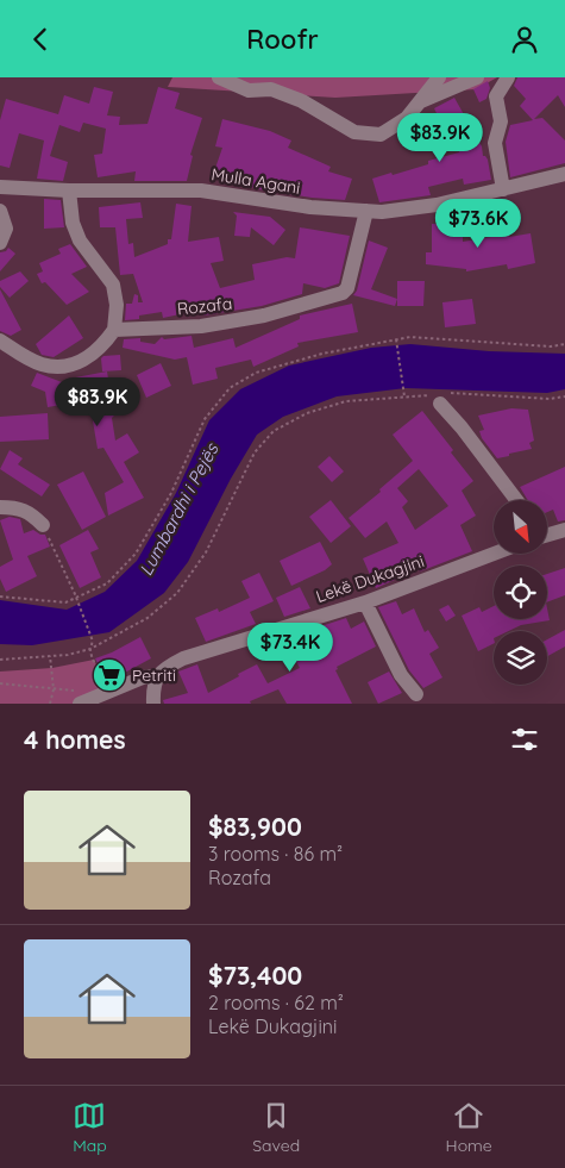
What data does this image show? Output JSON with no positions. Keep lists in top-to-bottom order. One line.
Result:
{"streets":{"street":["Mulla Agani","Rozafa","Lekë Dukagjini"]},"crossings":[["Mulla Agani","Rozafa"]],"water":["Lumbardhi i Pejës"],"places":{"supermarket":["Petriti"]},"north":"bottom right","page":{"header":"Roofr","price":["$83.9K","$73.6K","$83.9K","$73.4K"],"heading":"4 homes","list":[{"name":"$83,900","note":"3 rooms · 86 m² · Rozafa"},{"name":"$73,400","note":"2 rooms · 62 m² · Lekë Dukagjini"}],"tabs":["Map","Saved","Home"]}}
